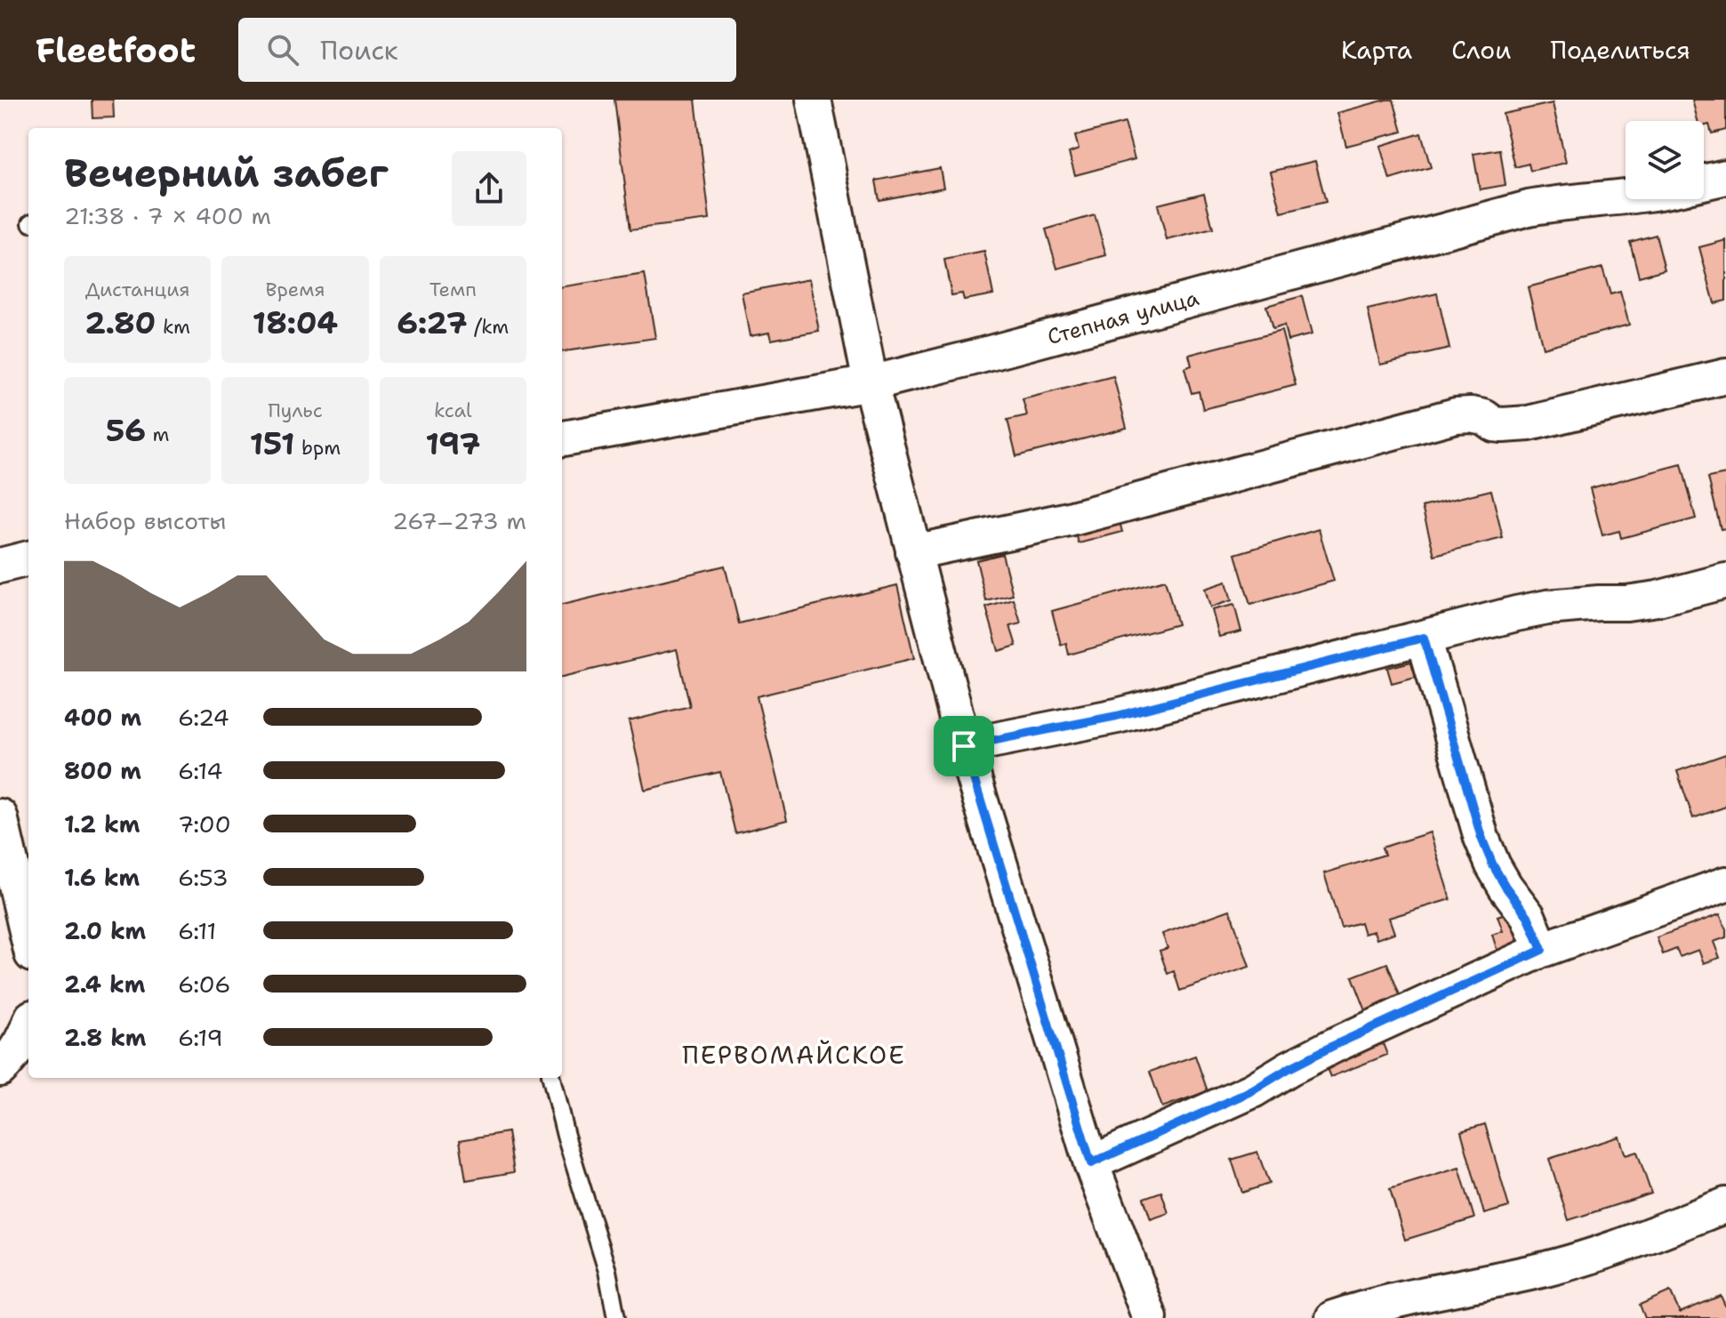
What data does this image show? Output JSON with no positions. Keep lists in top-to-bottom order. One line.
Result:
{"streets":{"street":["Степная улица"]},"districts":["ПЕРВОМАЙСКОЕ"],"page":{"header":"Fleetfoot","search":"Поиск","nav":["Карта","Слои","Поделиться"],"heading":["Вечерний забег","21:38 · 7 × 400 m"],"stats":[["Дистанция","2.80 km"],["Время","18:04"],["Темп","6:27 /km"],["56 m"],["Пульс","151 bpm"],["kcal","197"]],"chart":["Набор высоты","267–273 m"],"list":[{"name":"400 m","note":"6:24"},{"name":"800 m","note":"6:14"},{"name":"1.2 km","note":"7:00"},{"name":"1.6 km","note":"6:53"},{"name":"2.0 km","note":"6:11"},{"name":"2.4 km","note":"6:06"},{"name":"2.8 km","note":"6:19"}]}}
